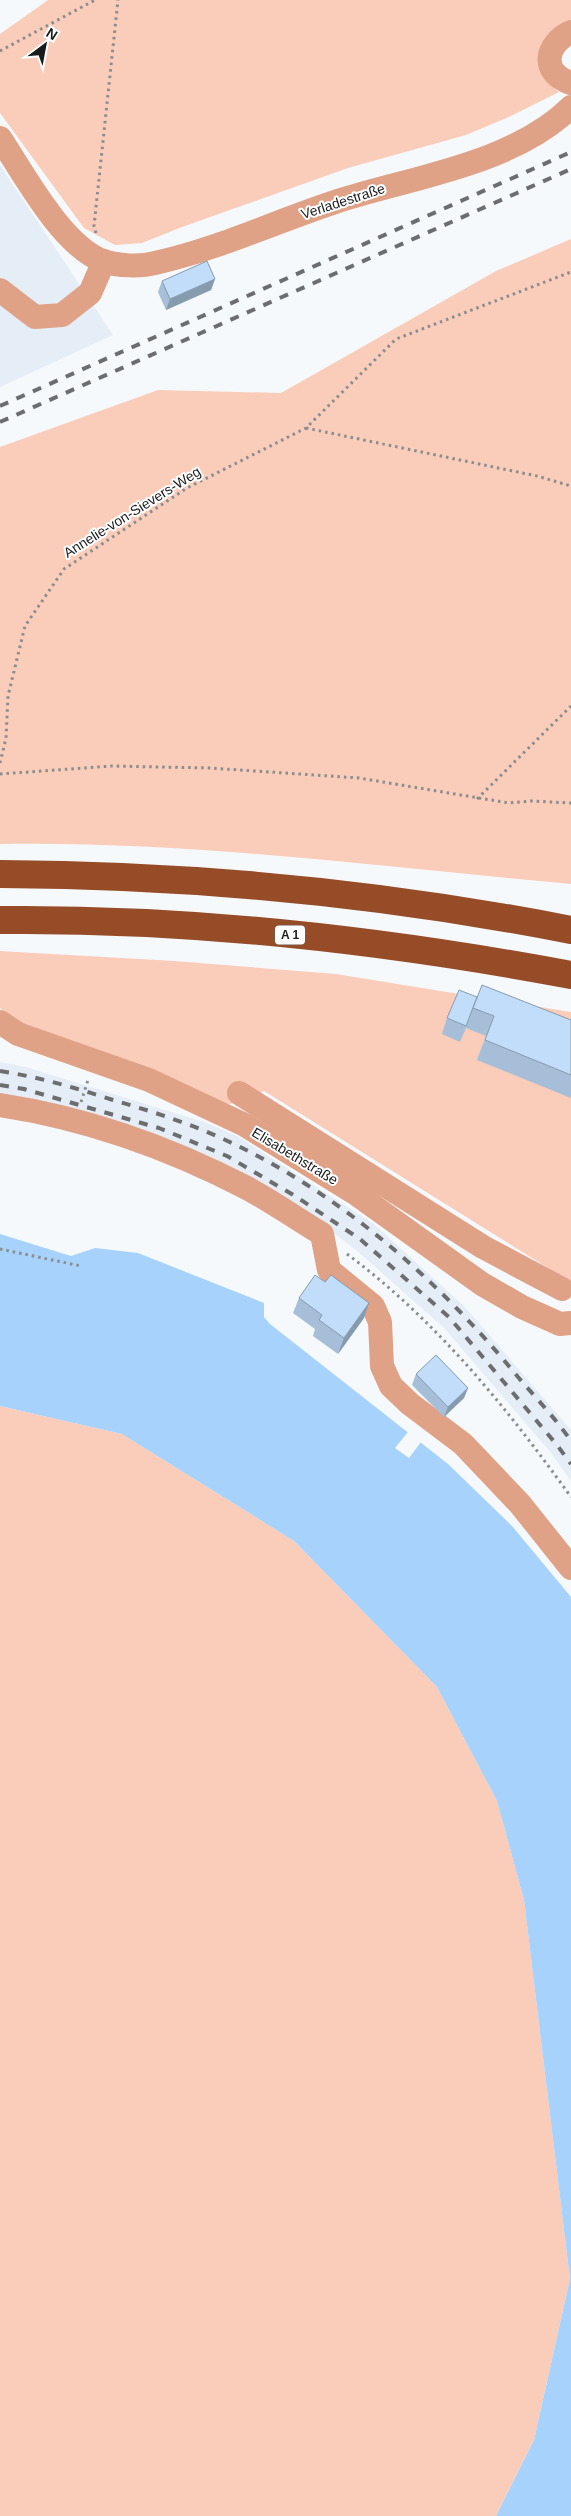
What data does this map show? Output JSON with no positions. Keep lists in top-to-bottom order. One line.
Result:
{"streets":{"highway":["A 1"],"street":["Verladestraße","Elisabethstraße"],"path":["Annelie-von-Sievers-Weg"]},"north":"top right"}
